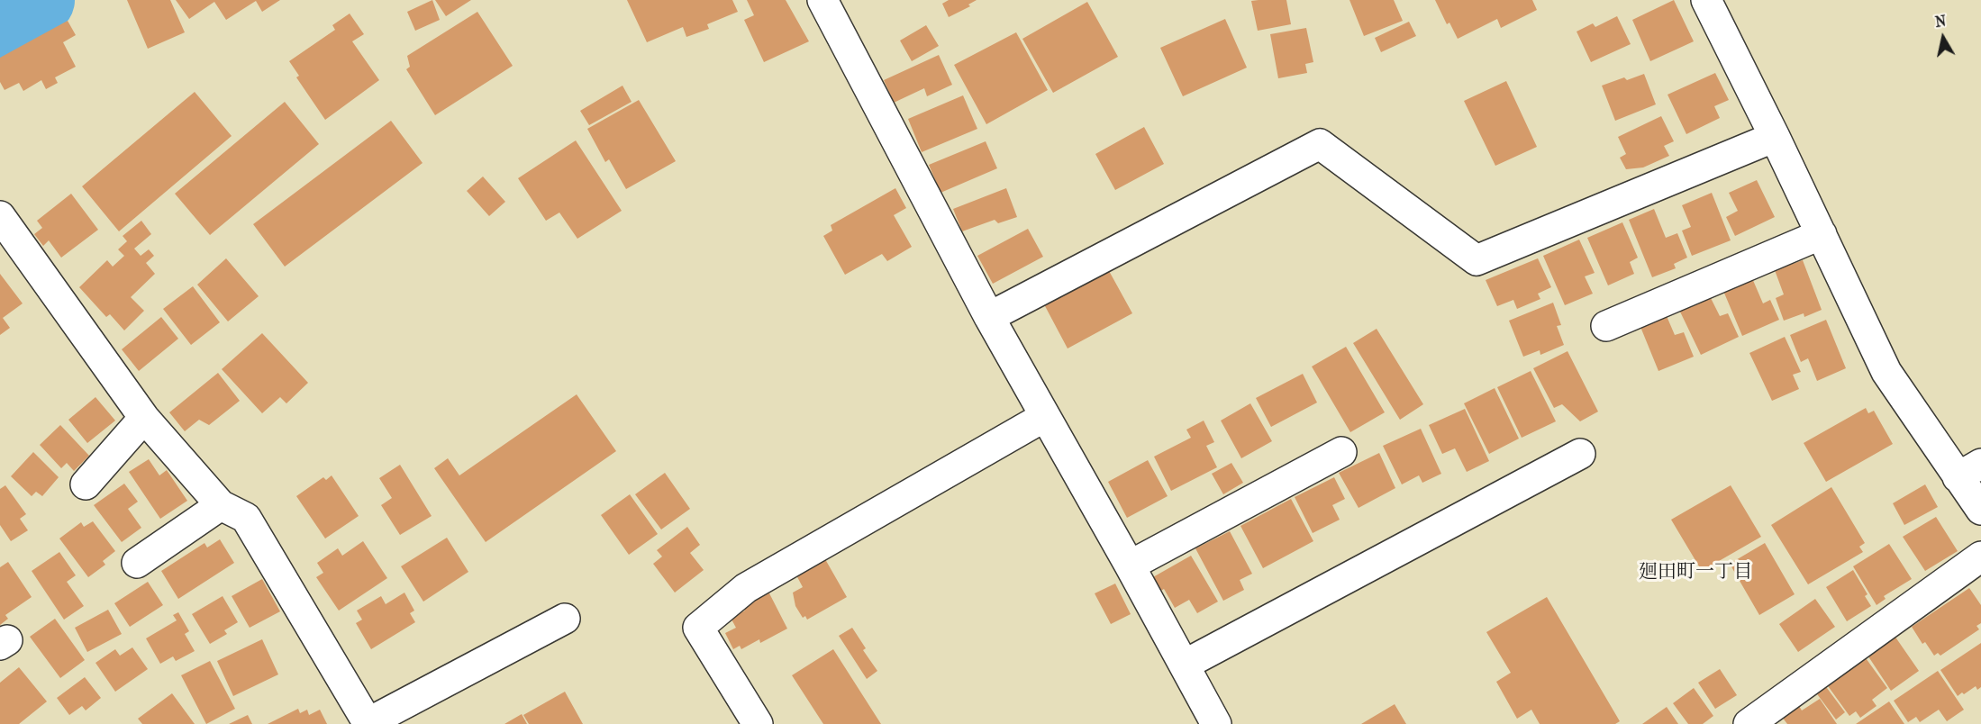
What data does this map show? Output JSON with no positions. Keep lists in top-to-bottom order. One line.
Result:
{"districts":["廻田町一丁目"],"north":"top"}
